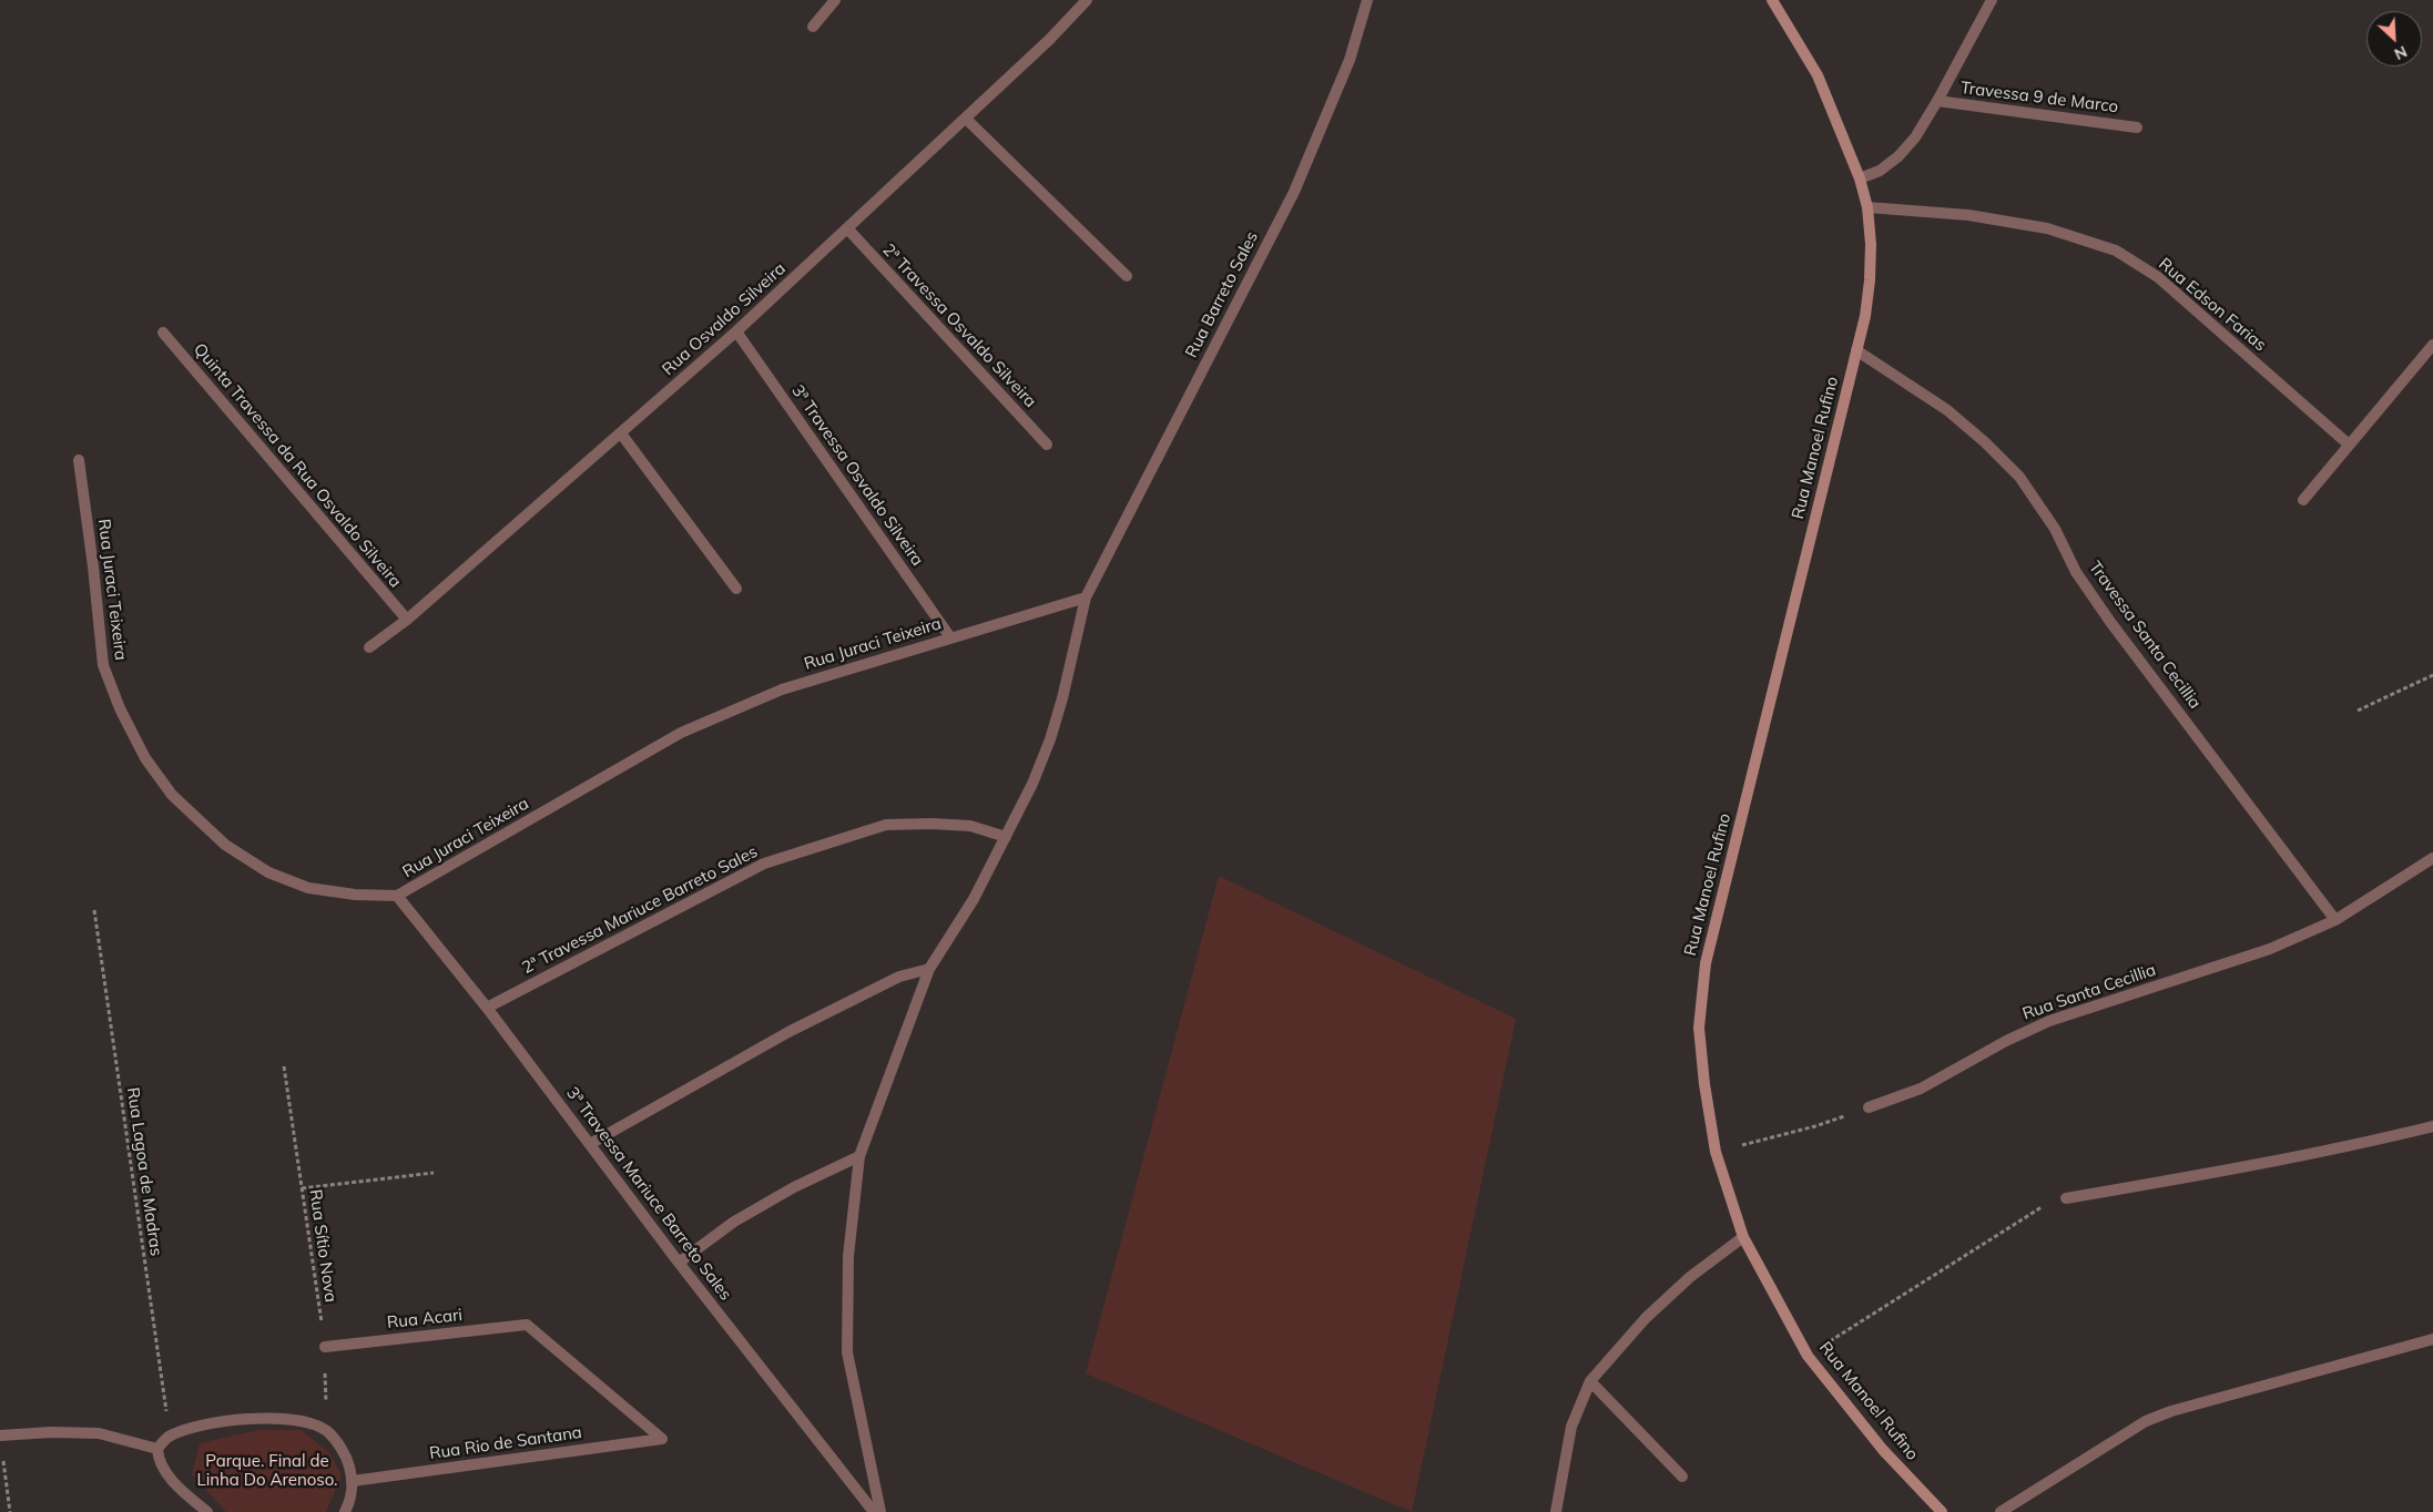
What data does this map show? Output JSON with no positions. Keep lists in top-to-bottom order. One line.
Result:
{"streets":{"main road":["Rua Manoel Rufino"],"street":["Travessa 9 de Marco","Rua Barreto Sales","Rua Edson Farias","Rua Osvaldo Silveira","2ª Travessa Osvaldo Silveira","Quinta Travessa da Rua Osvaldo Silveira","3ª Travessa Osvaldo Silveira","Rua Juraci Teixeira","Travessa Santa Cecillia","2ª Travessa Mariuce Barreto Sales","Rua Santa Cecillia","3ª Travessa Mariuce Barreto Sales","Rua Acari","Rua Rio de Santana"],"path":["Rua Lagoa de Madras","Rua Sítio Nova"]},"crossings":[["Rua Barreto Sales","Rua Juraci Teixeira"],["Rua Barreto Sales","2ª Travessa Mariuce Barreto Sales"],["Rua Edson Farias","Rua Manoel Rufino"],["Rua Osvaldo Silveira","2ª Travessa Osvaldo Silveira"],["Rua Osvaldo Silveira","Quinta Travessa da Rua Osvaldo Silveira"],["Rua Osvaldo Silveira","3ª Travessa Osvaldo Silveira"],["Rua Manoel Rufino","Travessa Santa Cecillia"],["3ª Travessa Osvaldo Silveira","Rua Juraci Teixeira"],["Rua Juraci Teixeira","3ª Travessa Mariuce Barreto Sales"],["Travessa Santa Cecillia","Rua Santa Cecillia"],["2ª Travessa Mariuce Barreto Sales","3ª Travessa Mariuce Barreto Sales"],["Rua Sítio Nova","Rua Acari"],["Rua Acari","Rua Rio de Santana"]],"parks":["Parque. Final de Linha Do Arenoso."],"north":"bottom right"}
